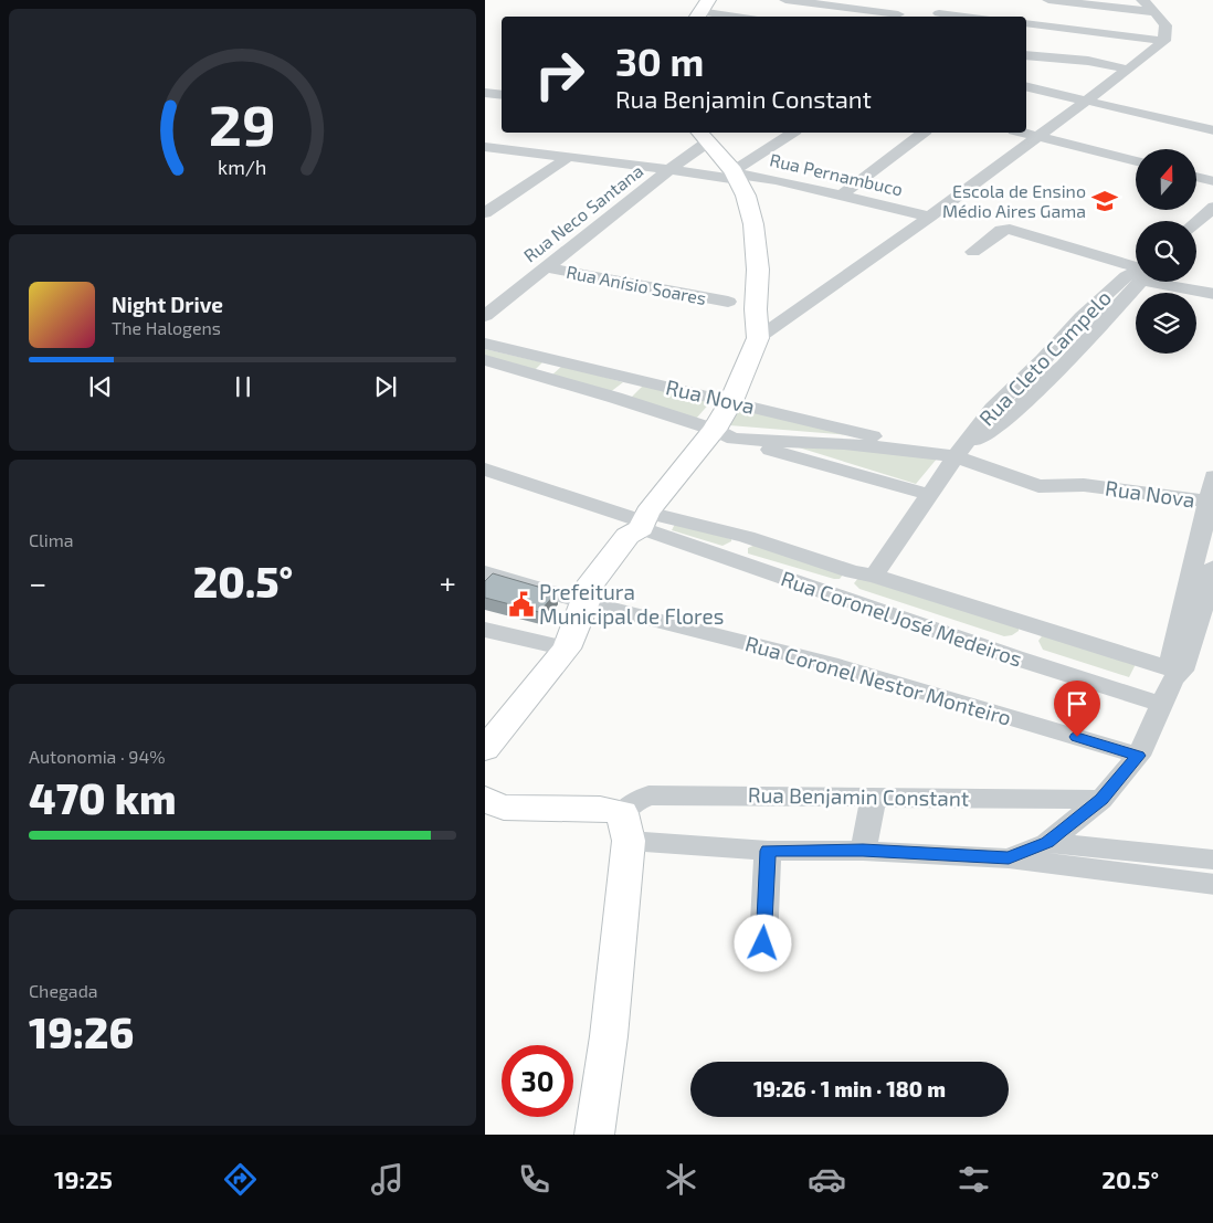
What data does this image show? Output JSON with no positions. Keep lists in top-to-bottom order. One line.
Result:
{"streets":{"street":["Rua Pernambuco","Rua Neco Santana","Rua Anísio Soares","Rua Cleto Campelo","Rua Nova","Rua Coronel José Medeiros","Rua Coronel Nestor Monteiro","Rua Benjamin Constant"]},"crossings":[["Rua Pernambuco","Rua Neco Santana"],["Rua Neco Santana","Rua Anísio Soares"],["Rua Cleto Campelo","Rua Nova"],["Rua Cleto Campelo","Rua Coronel José Medeiros"]],"places":{"school or university":["Escola de Ensino Médio Aires Gama"],"public building":["Prefeitura Municipal de Flores"]},"north":"top","page":{"turn":["30 m","Rua Benjamin Constant"],"song":["Night Drive","The Halogens"],"tile":["Clima",["Autonomia · 94%","470 km"],["Chegada","19:26"]],"heat":["−","20.5°","+"],"limit":"30","trip":"19:26 · 1 min · 180 m","tabs":["19:25","20.5°"],"gauge":["29","km/h"]}}
